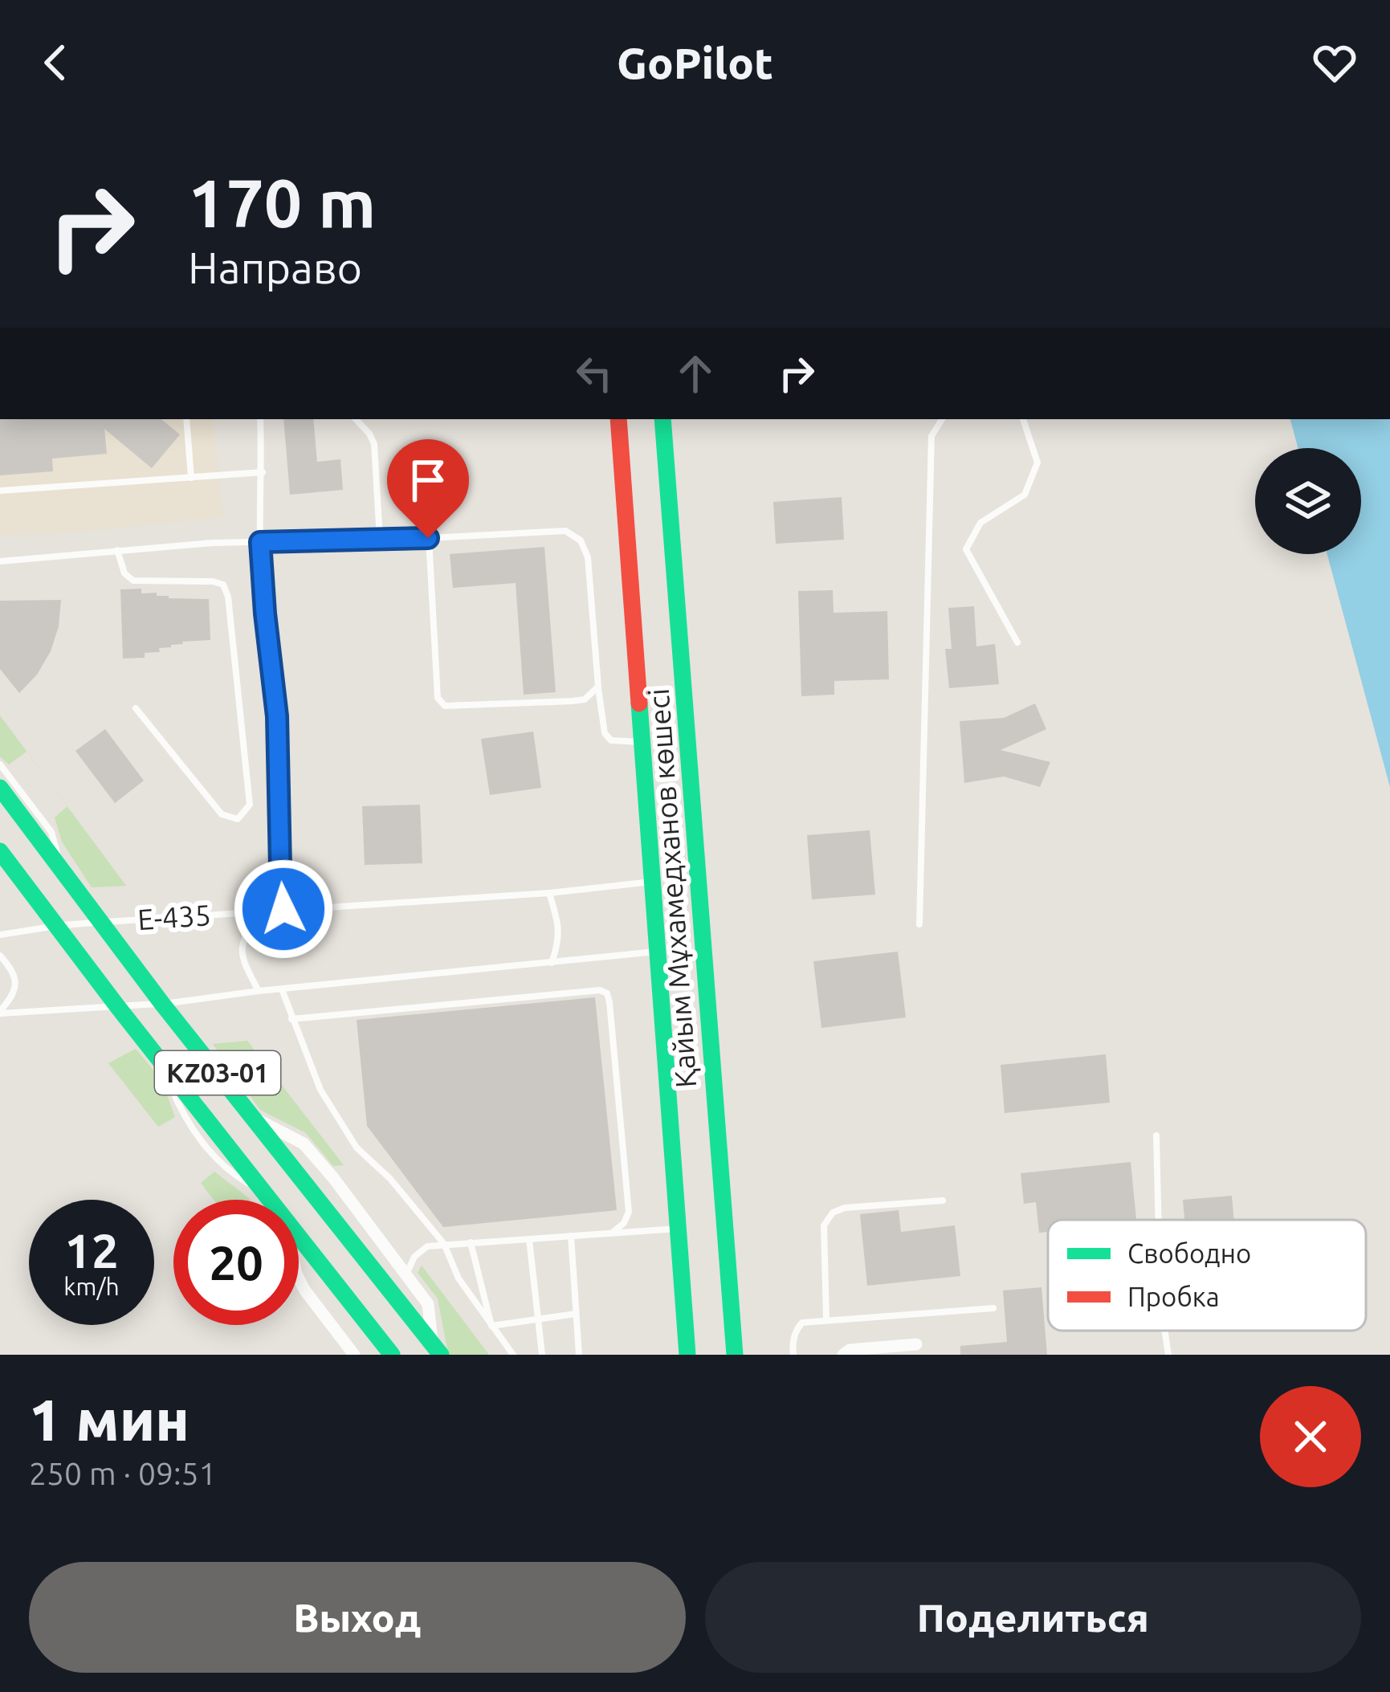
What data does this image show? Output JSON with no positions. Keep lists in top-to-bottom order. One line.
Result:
{"streets":{"main road":["Қайым Мұхамедханов көшесі","KZ03-01"],"lane":["Е-435"]},"crossings":[["Қайым Мұхамедханов көшесі","Е-435"],["Е-435","KZ03-01"]],"legend":["Свободно","Пробка"],"page":{"header":"GoPilot","turn":["170 m","Направо"],"speed":"12 km/h","limit":"20","heading":["1 мин","250 m · 09:51"],"buttons":["Выход","Поделиться"]}}
